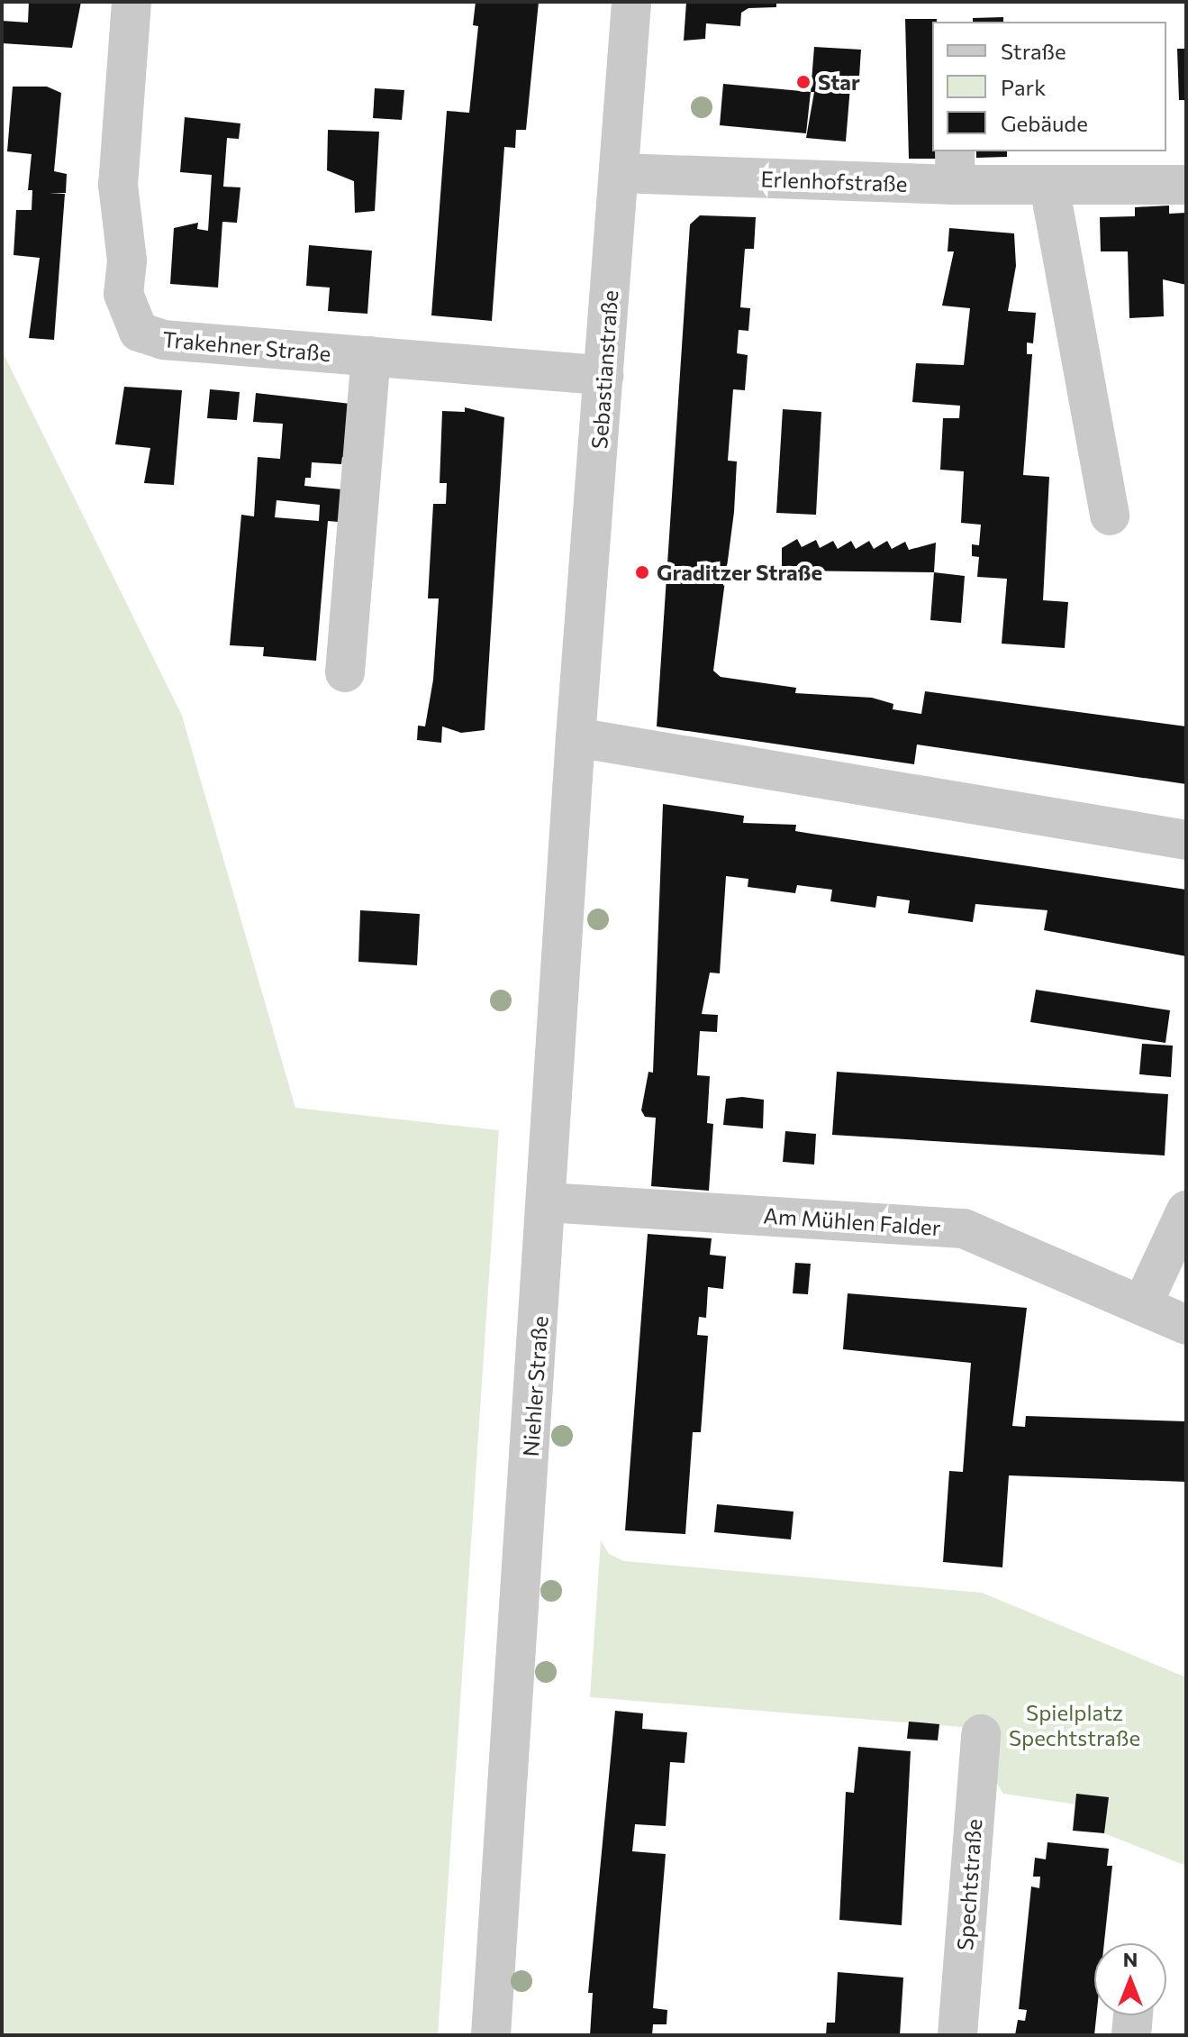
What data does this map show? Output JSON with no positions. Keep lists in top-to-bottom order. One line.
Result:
{"streets":{"street":["Erlenhofstraße","Trakehner Straße","Sebastianstraße","Am Mühlen Falder","Niehler Straße","Spechtstraße"]},"crossings":[["Erlenhofstraße","Sebastianstraße"],["Trakehner Straße","Sebastianstraße"],["Sebastianstraße","Niehler Straße"],["Am Mühlen Falder","Niehler Straße"]],"parks":["Spielplatz Spechtstraße"],"places":["Star","Graditzer Straße"],"legend":["Straße","Park","Gebäude"],"north":"top"}
